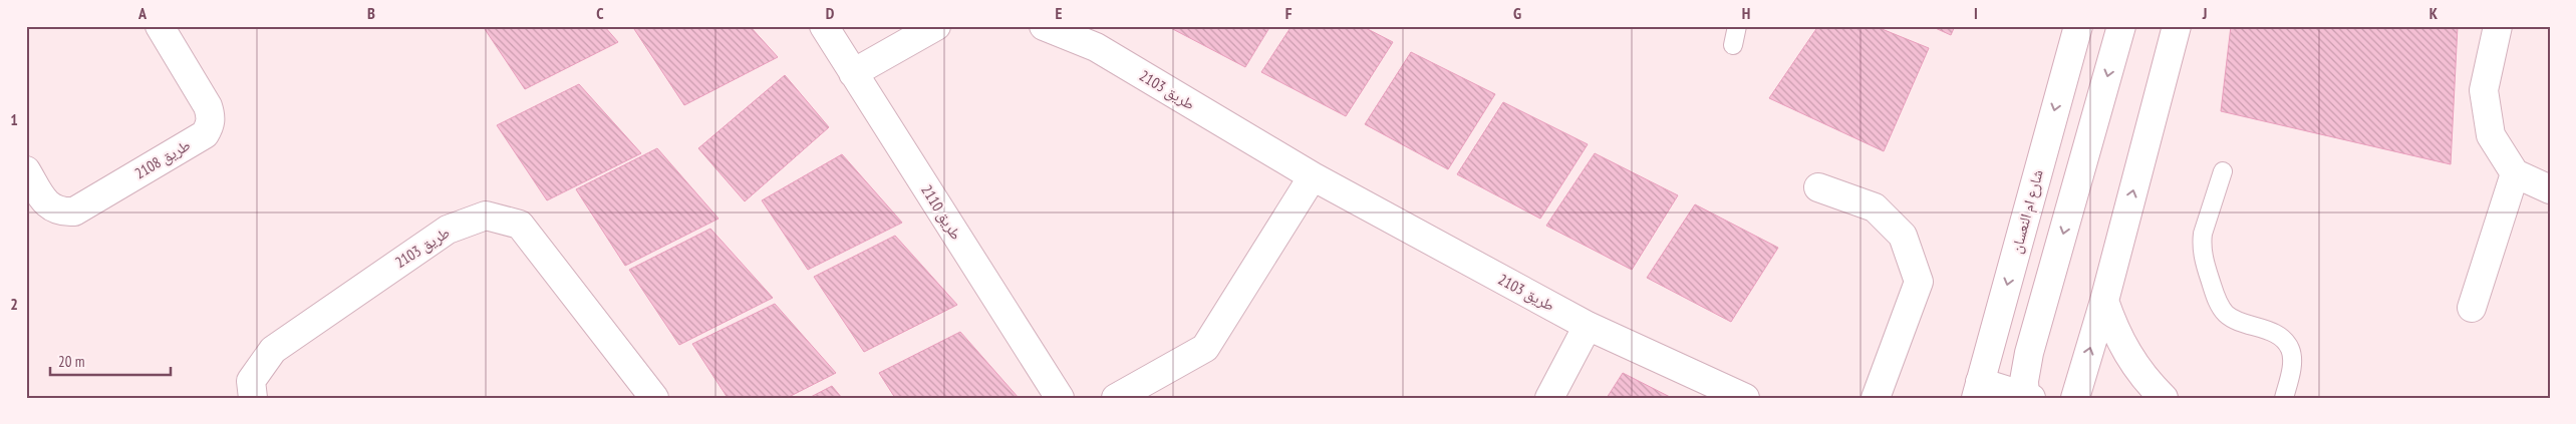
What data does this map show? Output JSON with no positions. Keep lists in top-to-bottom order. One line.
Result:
{"streets":{"street":["طريق 2103","طريق 2108","شارع ام النعسان","طريق 2110"]},"scale_bar":"20 m","grid":{"columns":["A","B","C","D","E","F","G","H","I","J","K"],"rows":["1","2"]}}
